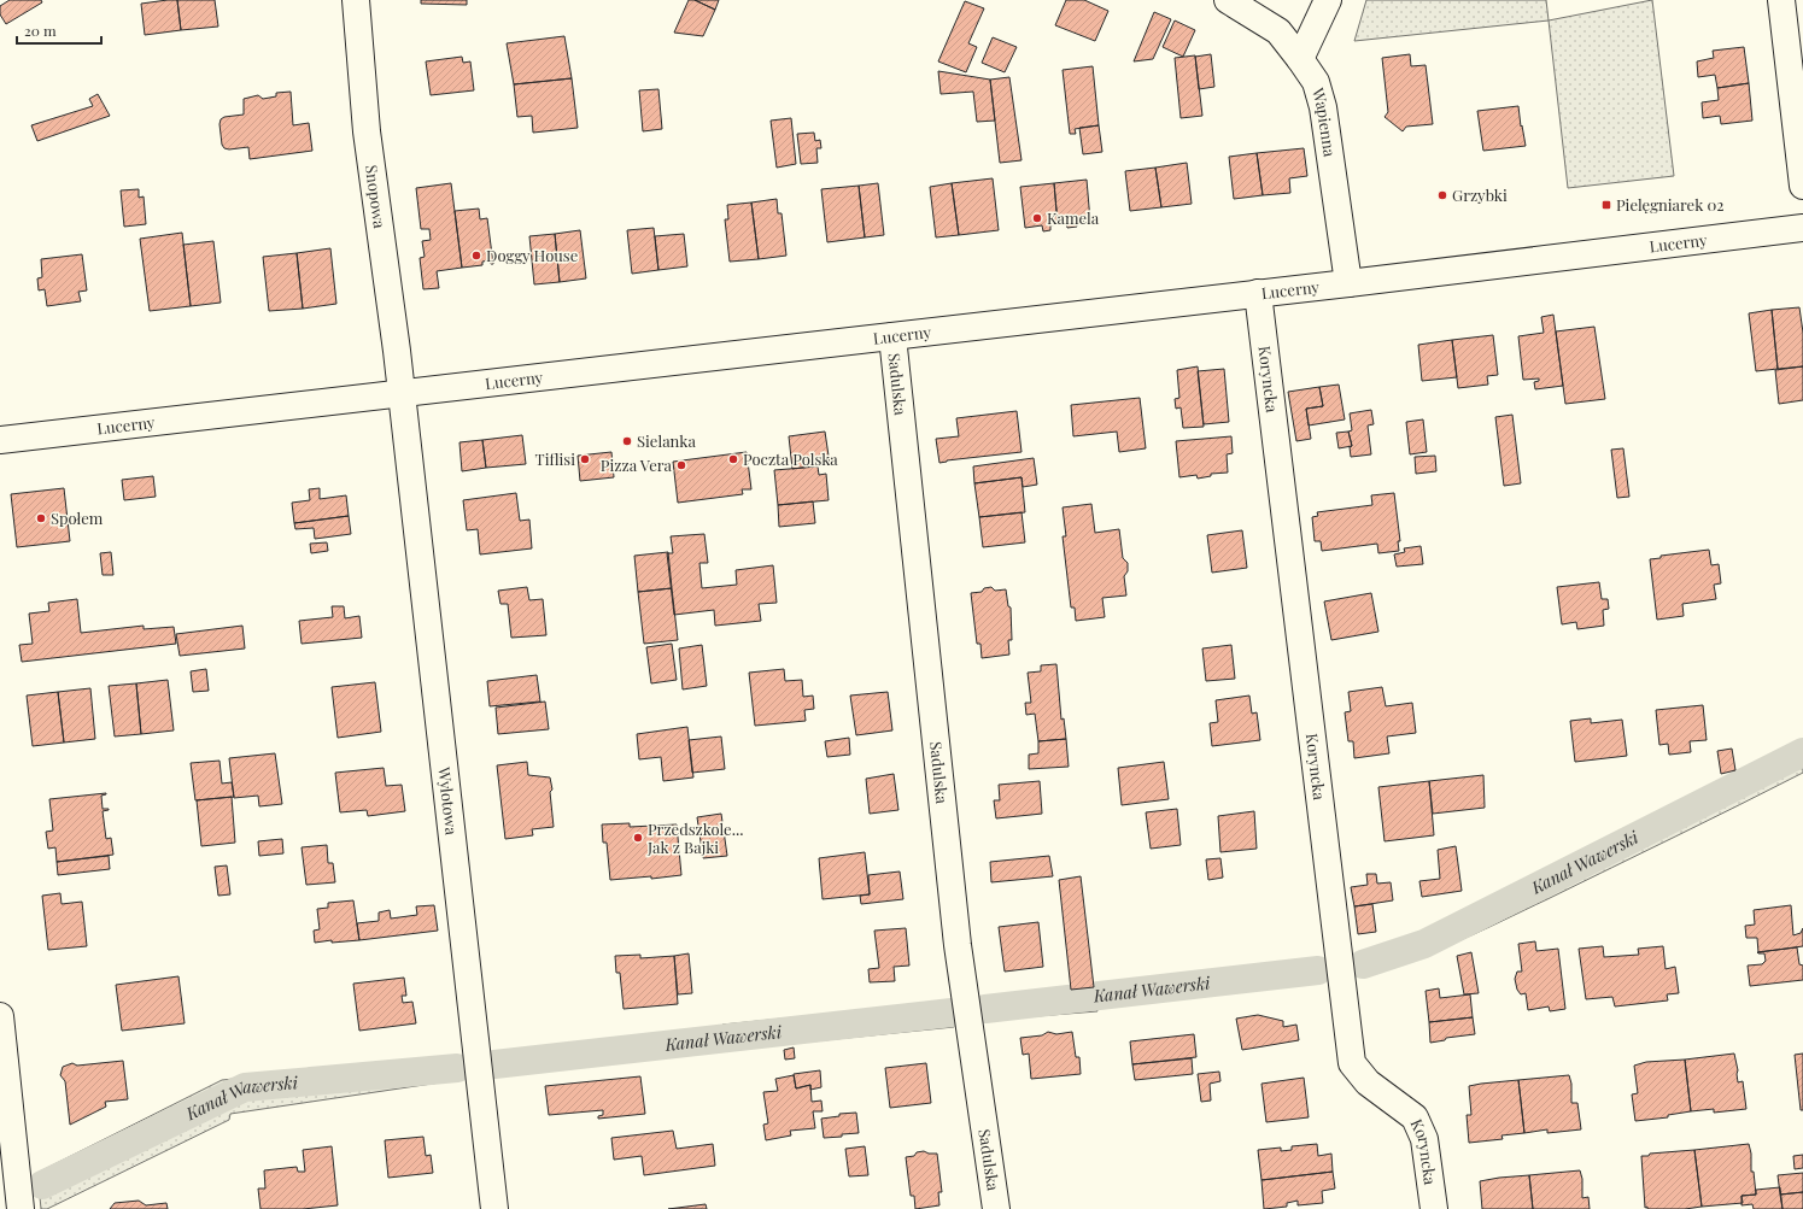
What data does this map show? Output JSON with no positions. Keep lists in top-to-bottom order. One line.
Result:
{"streets":{"street":["Wapienna","Snopowa","Lucerny","Koryncka","Sadulska","Wylotowa"]},"crossings":[["Wapienna","Lucerny"],["Snopowa","Lucerny"],["Snopowa","Wylotowa"],["Lucerny","Koryncka"],["Lucerny","Sadulska"],["Lucerny","Wylotowa"]],"water":["Kanał Wawerski"],"places":{"other":["Grzybki","Kamela","Doggy House","Sielanka","Tiflisi","Poczta Polska","Pizza Vera","Społem","Przedszkole... Jak z Bajki"],"transit":["Pielęgniarek 02"]},"scale_bar":"20 m"}
